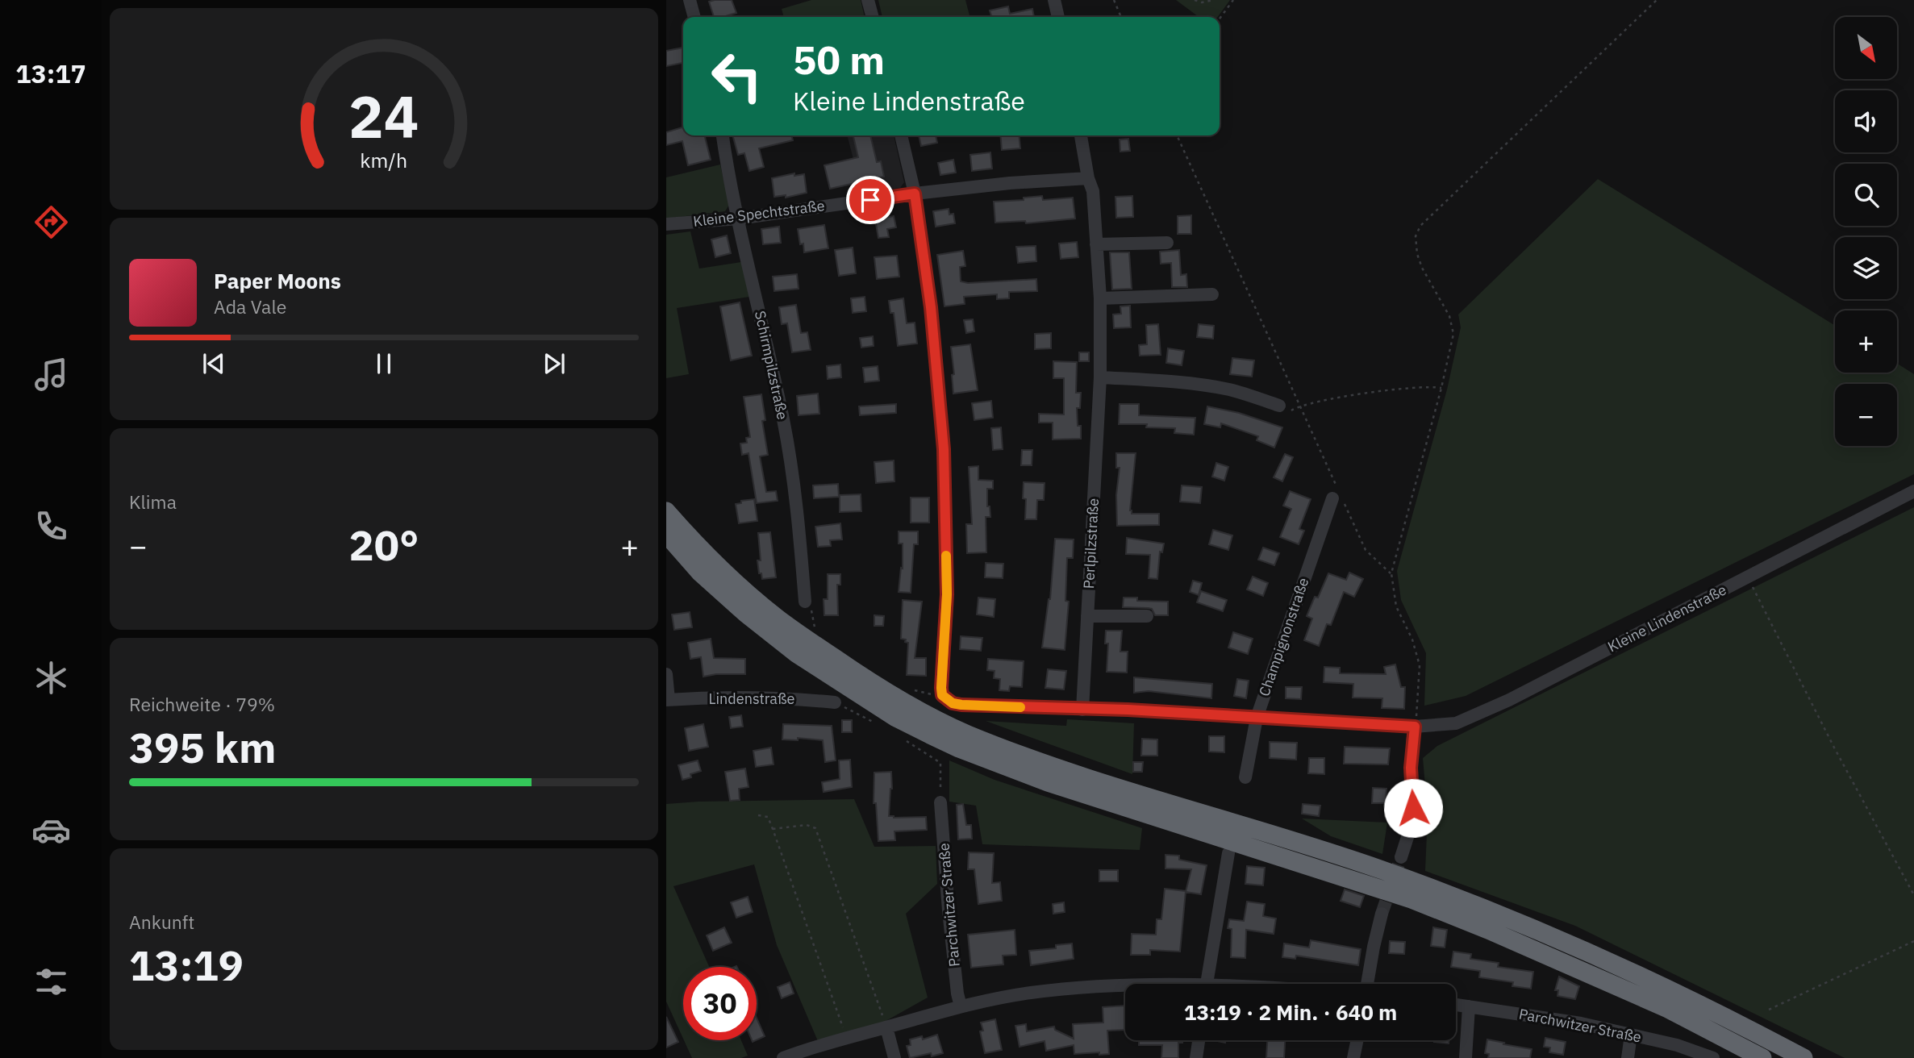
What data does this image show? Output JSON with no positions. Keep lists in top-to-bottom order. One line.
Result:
{"streets":{"street":["Kleine Spechtstraße","Schirmpilzstraße","Perlpilzstraße","Kleine Lindenstraße","Champignonstraße","Lindenstraße","Parchwitzer Straße"]},"crossings":[["Kleine Spechtstraße","Schirmpilzstraße"],["Kleine Spechtstraße","Perlpilzstraße"],["Kleine Spechtstraße","Kleine Lindenstraße"],["Perlpilzstraße","Kleine Lindenstraße"],["Kleine Lindenstraße","Champignonstraße"]],"north":"bottom right","page":{"tabs":"13:17","map_buttons":["+","−"],"turn":["50 m","Kleine Lindenstraße"],"song":["Paper Moons","Ada Vale"],"tile":["Klima",["Reichweite · 79%","395 km"],["Ankunft","13:19"]],"heat":["−","20°","+"],"limit":"30","trip":"13:19 · 2 Min. · 640 m","gauge":["24","km/h"]}}
